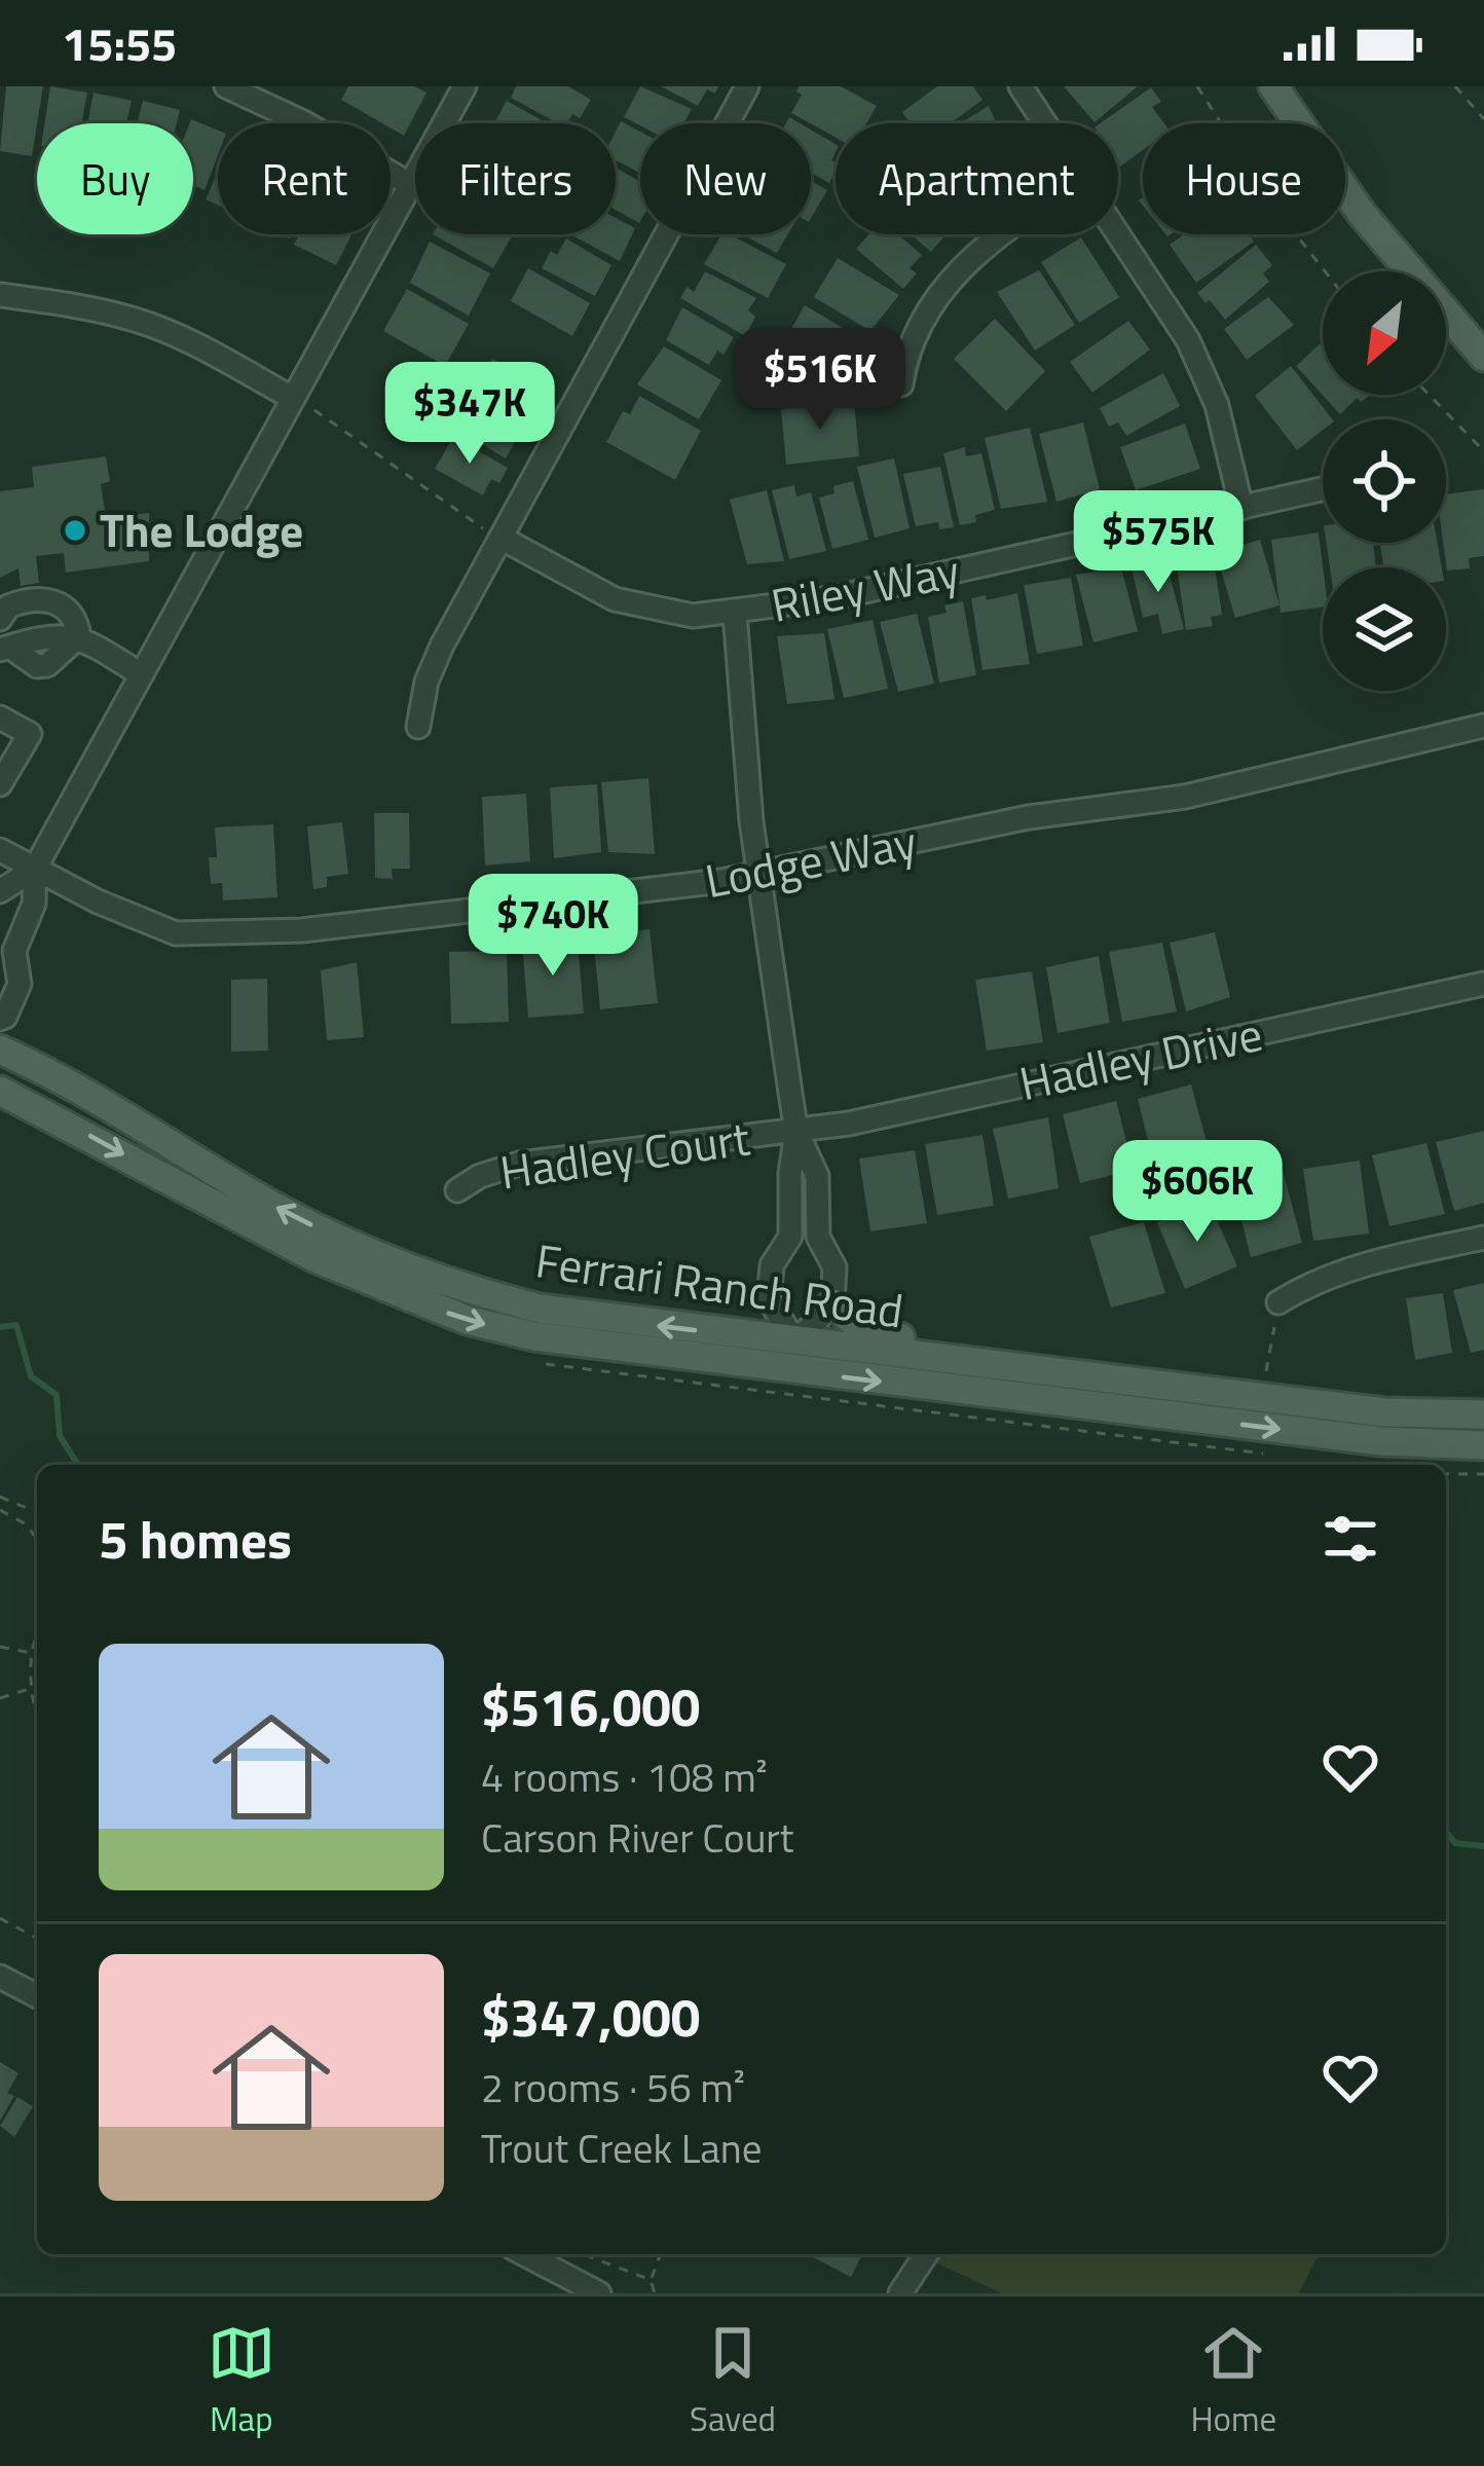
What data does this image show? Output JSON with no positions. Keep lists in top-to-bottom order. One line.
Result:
{"streets":{"main road":["Ferrari Ranch Road"],"street":["Riley Way","Lodge Way","Hadley Drive","Hadley Court"]},"crossings":[["Hadley Drive","Hadley Court"]],"places":["The Lodge"],"north":"bottom left","page":{"status":"15:55","chip":["Buy","Rent","Filters","New","Apartment","House"],"price":["$516K","$347K","$575K","$740K","$606K"],"heading":"5 homes","list":[{"name":"$516,000","note":"4 rooms · 108 m² · Carson River Court"},{"name":"$347,000","note":"2 rooms · 56 m² · Trout Creek Lane"}],"tabs":["Map","Saved","Home"]}}
